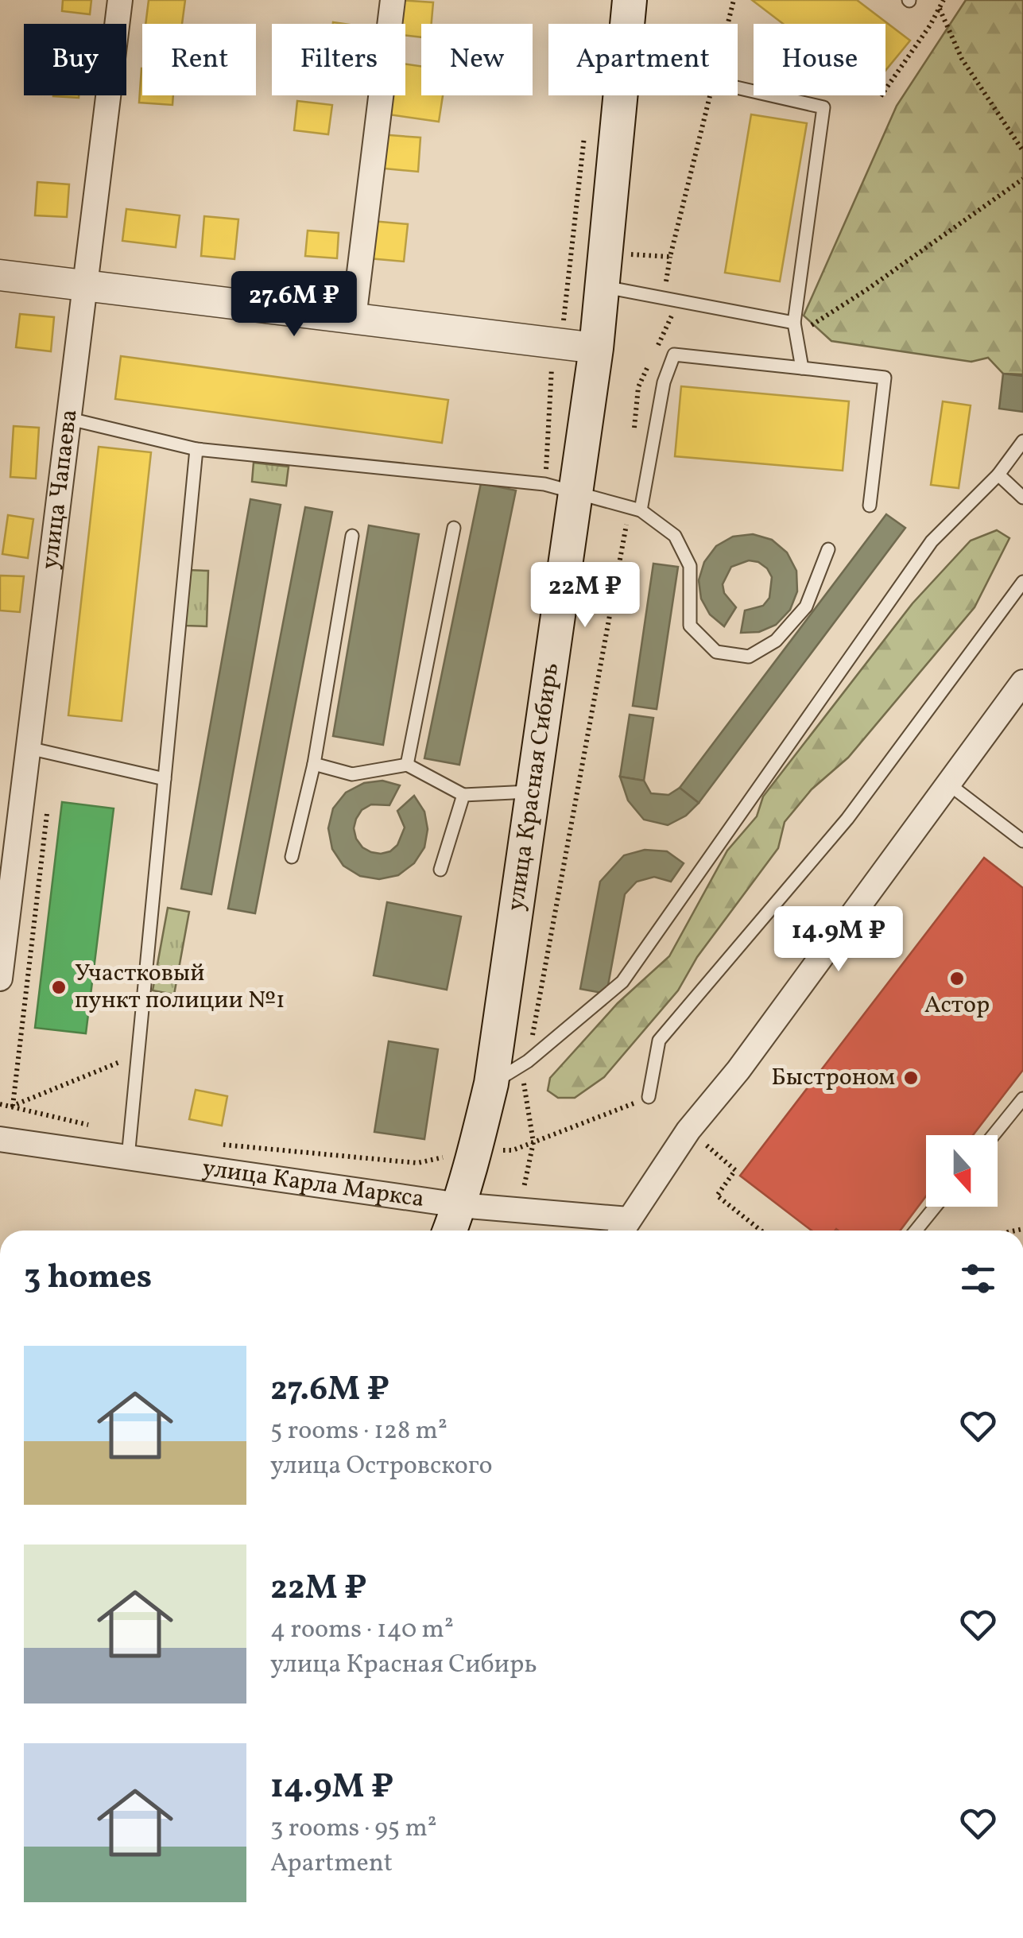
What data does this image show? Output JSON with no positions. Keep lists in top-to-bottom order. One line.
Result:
{"streets":{"main road":["улица Красная Сибирь"],"street":["улица Чапаева","улица Карла Маркса"]},"crossings":[["улица Красная Сибирь","улица Карла Маркса"]],"places":["Астор","Участковый пункт полиции №1","Быстроном"],"north":"bottom","page":{"chip":["Buy","Rent","Filters","New","Apartment","House"],"price":["27.6M ₽","22M ₽","14.9M ₽"],"heading":"3 homes","list":[{"name":"27.6M ₽","note":"5 rooms · 128 m² · улица Островского"},{"name":"22M ₽","note":"4 rooms · 140 m² · улица Красная Сибирь"},{"name":"14.9M ₽","note":"3 rooms · 95 m² · Apartment"}]}}
